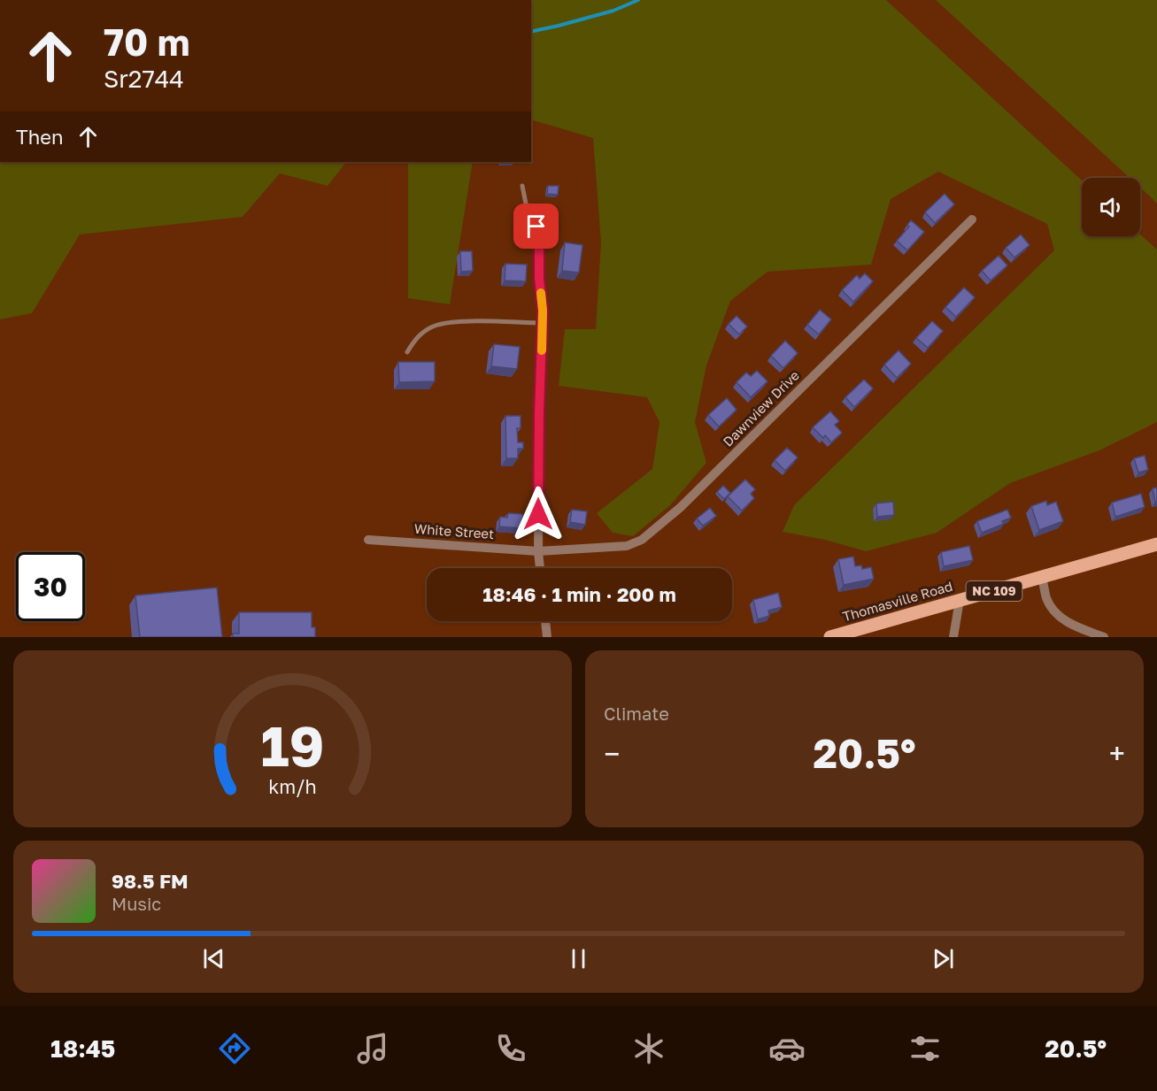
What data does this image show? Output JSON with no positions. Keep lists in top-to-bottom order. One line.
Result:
{"streets":{"main road":["NC 109","Thomasville Road"],"street":["Dawnview Drive","White Street"]},"crossings":[["Dawnview Drive","White Street"]],"page":{"turn":["70 m","Sr2744"],"then":"Then","limit":"30","trip":"18:46 · 1 min · 200 m","tile":"Climate","heat":["−","20.5°","+"],"song":["98.5 FM","Music"],"tabs":["18:45","20.5°"],"gauge":["19","km/h"]}}
